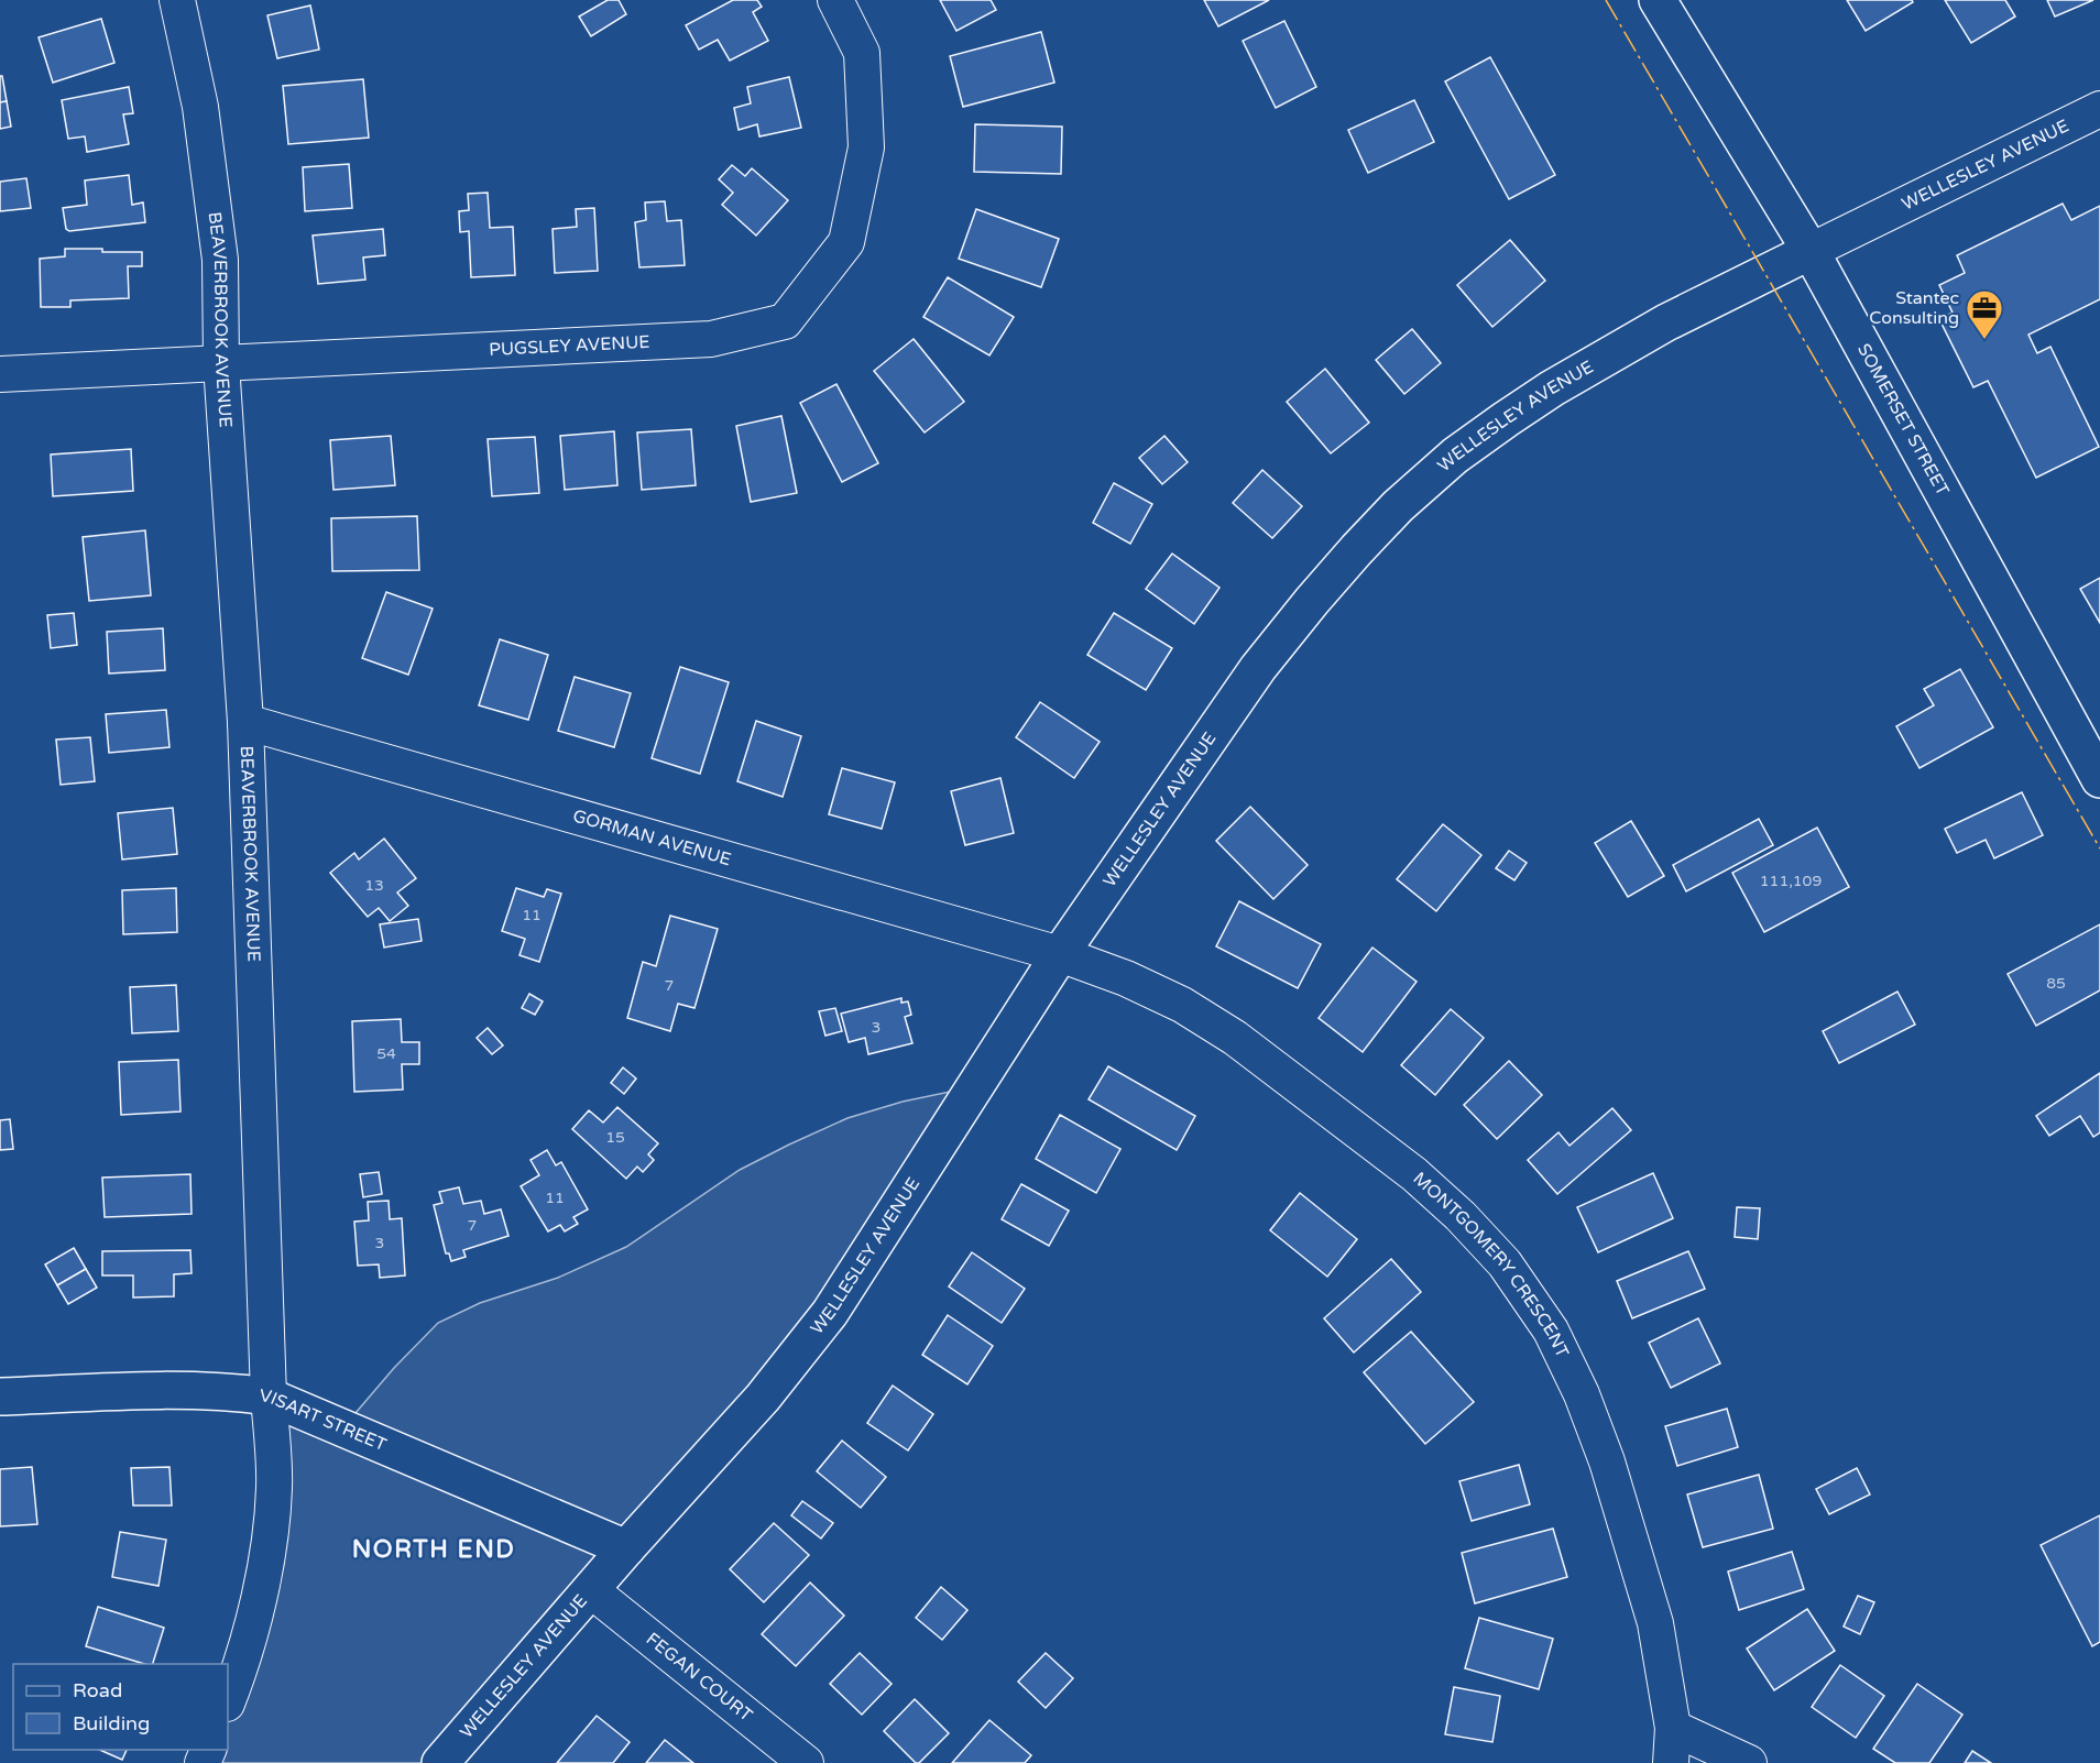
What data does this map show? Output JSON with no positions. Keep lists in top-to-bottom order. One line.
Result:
{"streets":{"street":["WELLESLEY AVENUE","BEAVERBROOK AVENUE","PUGSLEY AVENUE","SOMERSET STREET","GORMAN AVENUE","MONTGOMERY CRESCENT","VISART STREET","FEGAN COURT"]},"crossings":[["WELLESLEY AVENUE","SOMERSET STREET"],["WELLESLEY AVENUE","GORMAN AVENUE"],["WELLESLEY AVENUE","MONTGOMERY CRESCENT"],["WELLESLEY AVENUE","VISART STREET"],["WELLESLEY AVENUE","FEGAN COURT"],["BEAVERBROOK AVENUE","PUGSLEY AVENUE"],["BEAVERBROOK AVENUE","GORMAN AVENUE"],["BEAVERBROOK AVENUE","VISART STREET"],["GORMAN AVENUE","MONTGOMERY CRESCENT"]],"districts":["NORTH END"],"places":{"office":["Stantec Consulting"]},"house_numbers":["111,109","13","11","85","7","3","54","15","11","7","3"],"legend":["Road","Building"]}
